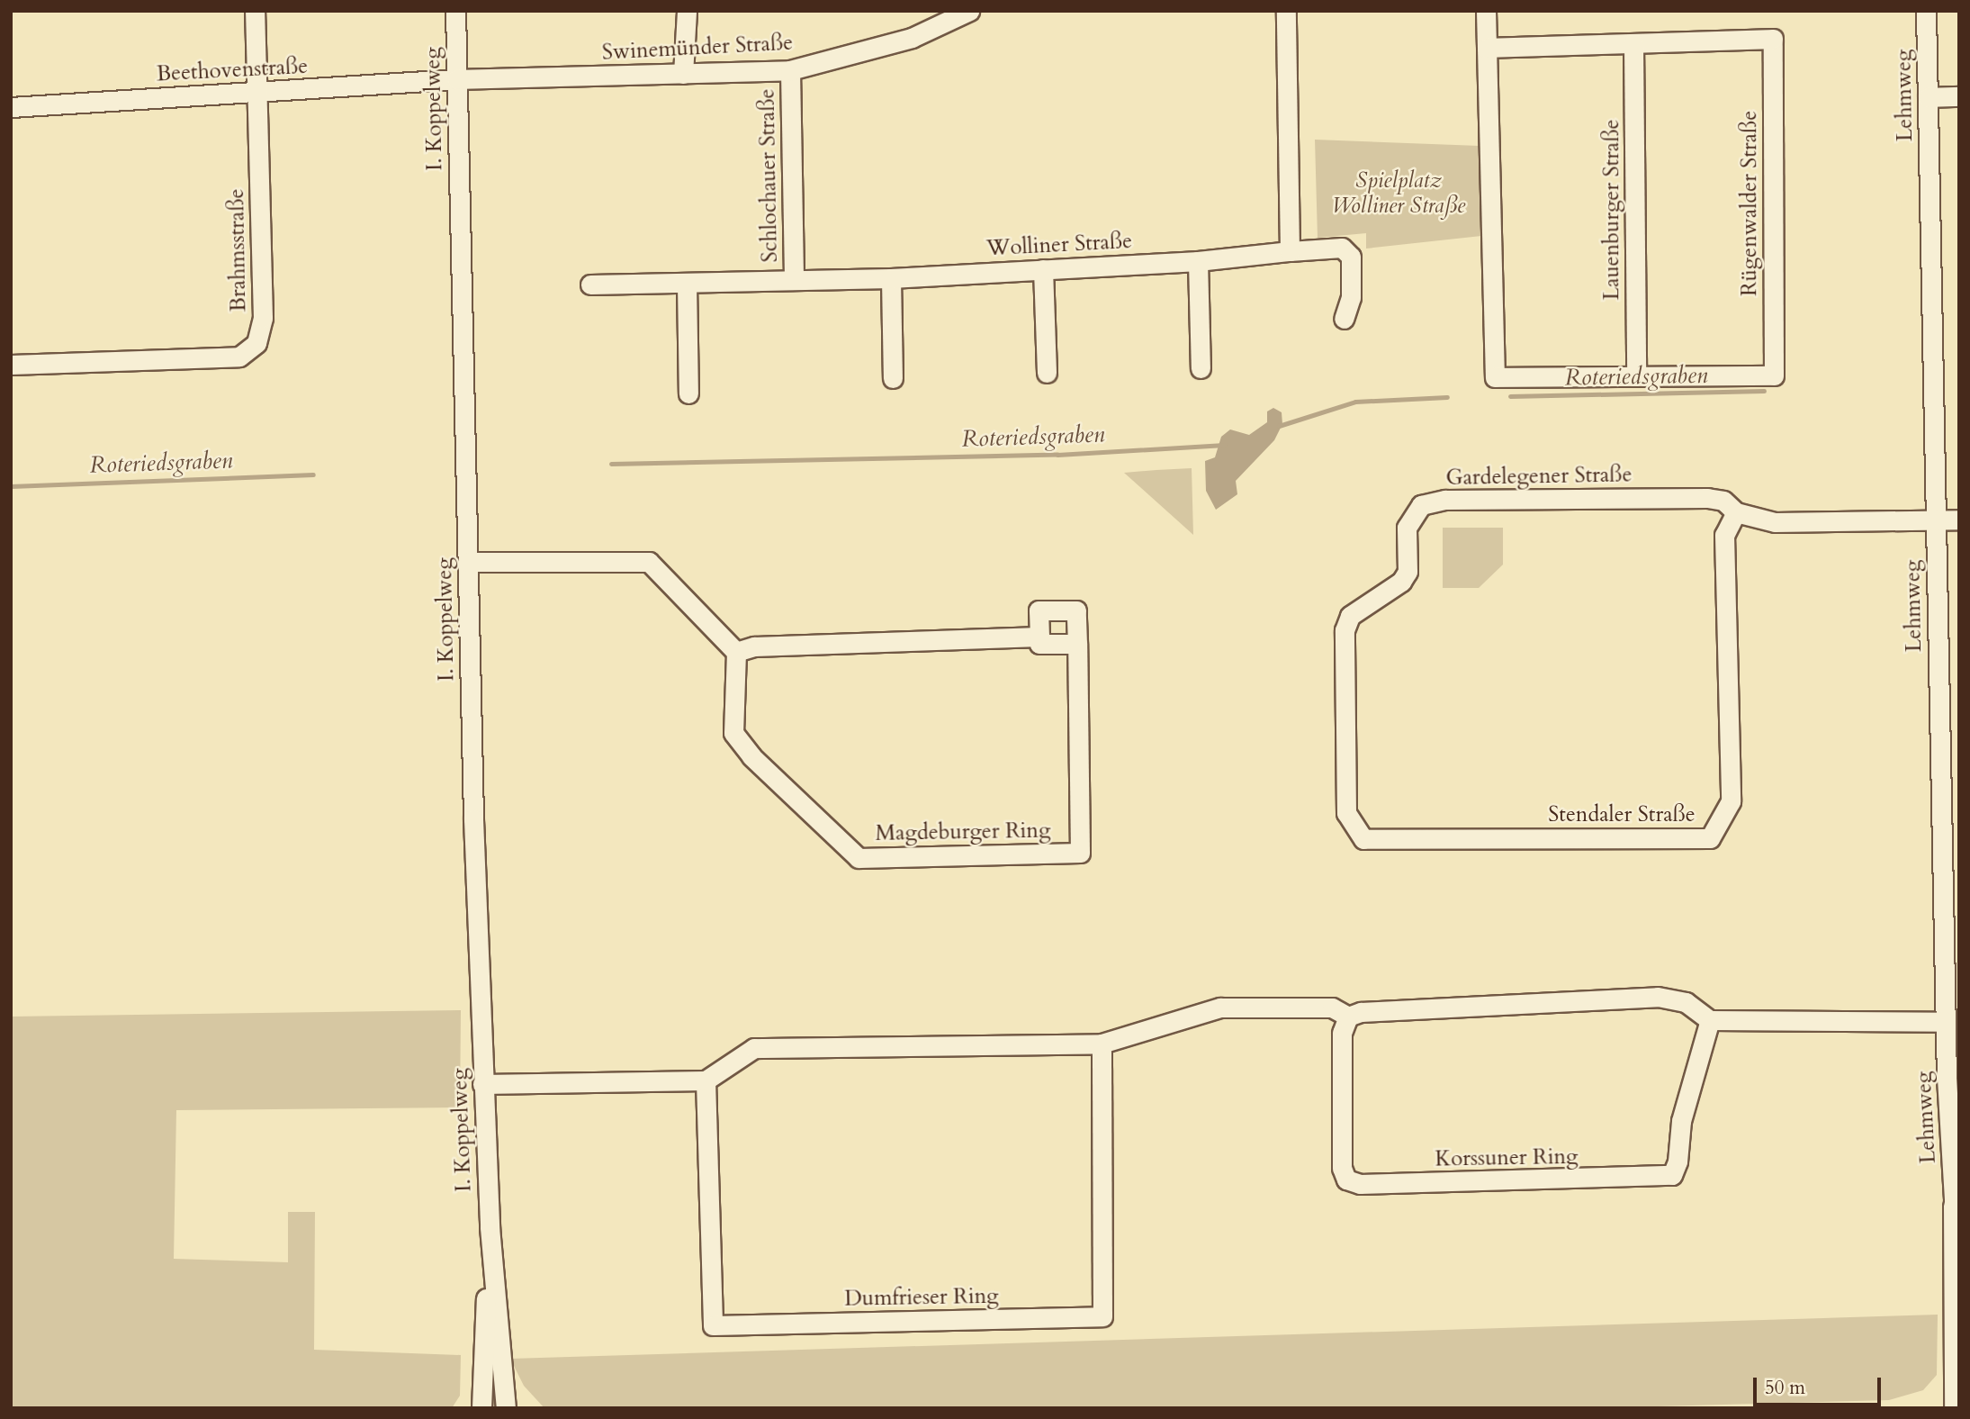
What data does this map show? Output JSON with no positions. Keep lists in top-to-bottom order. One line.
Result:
{"streets":{"street":["Swinemünder Straße","Beethovenstraße","Lehmweg","I. Koppelweg","Schlochauer Straße","Rügenwalder Straße","Lauenburger Straße","Wolliner Straße","Brahmsstraße","Gardelegener Straße","Stendaler Straße","Magdeburger Ring","Korssuner Ring","Dumfrieser Ring"]},"crossings":[["Swinemünder Straße","Beethovenstraße"],["Swinemünder Straße","I. Koppelweg"],["Swinemünder Straße","Schlochauer Straße"],["Beethovenstraße","I. Koppelweg"],["Beethovenstraße","Brahmsstraße"],["Lehmweg","Gardelegener Straße"],["Schlochauer Straße","Wolliner Straße"],["Rügenwalder Straße","Lauenburger Straße"],["Gardelegener Straße","Stendaler Straße"]],"water":["Roteriedsgraben"],"parks":["Spielplatz Wolliner Straße"],"scale_bar":"50 m"}
